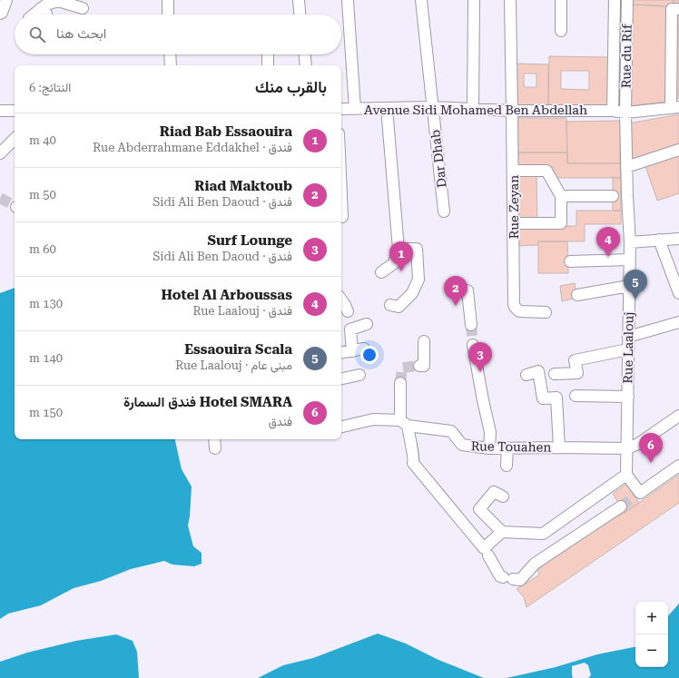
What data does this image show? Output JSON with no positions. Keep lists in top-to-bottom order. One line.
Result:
{"streets":{"street":["Rue du Rif","Avenue Sidi Mohamed Ben Abdellah","Dar Dhab","Rue Zeyan","Rue Laalouj","Rue Touahen"]},"crossings":[["Rue du Rif","Avenue Sidi Mohamed Ben Abdellah"],["Rue du Rif","Rue Laalouj"],["Avenue Sidi Mohamed Ben Abdellah","Dar Dhab"],["Avenue Sidi Mohamed Ben Abdellah","Rue Zeyan"],["Avenue Sidi Mohamed Ben Abdellah","Rue Laalouj"],["Rue Laalouj","Rue Touahen"]],"page":{"search":"ابحث هنا","heading":["بالقرب منك","النتائج: 6"],"list":[{"mark":"1","name":"Riad Bab Essaouira","note":"فندق · Rue Abderrahmane Eddakhel","value":"40 m"},{"mark":"2","name":"Riad Maktoub","note":"فندق · Sidi Ali Ben Daoud","value":"50 m"},{"mark":"3","name":"Surf Lounge","note":"فندق · Sidi Ali Ben Daoud","value":"60 m"},{"mark":"4","name":"Hotel Al Arboussas","note":"فندق · Rue Laalouj","value":"130 m"},{"mark":"5","name":"Essaouira Scala","note":"مبنى عام · Rue Laalouj","value":"140 m"},{"mark":"6","name":"Hotel SMARA فندق السمارة","note":"فندق","value":"150 m"}],"pins":["4","1","5","2","3","6"],"map_buttons":["+","−"]}}
